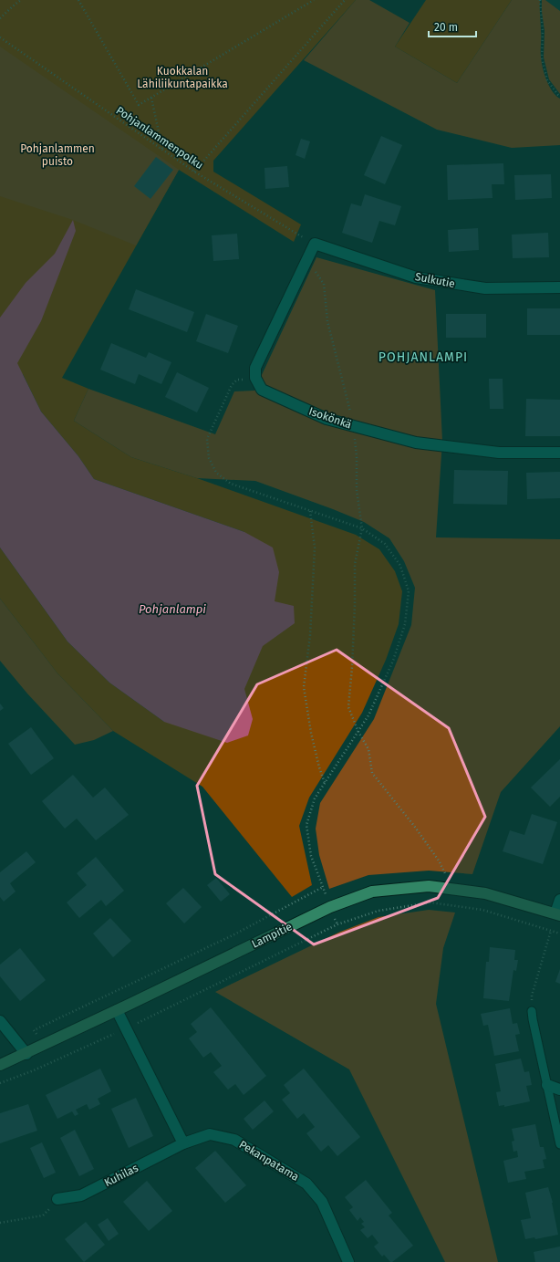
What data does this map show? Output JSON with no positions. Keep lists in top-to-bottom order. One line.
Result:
{"streets":{"street":["Sulkutie","Isokönkä","Lampitie","Pekanpatama","Kuhilas"],"path":["Pohjanlammenpolku"]},"crossings":[["Pohjanlammenpolku","Sulkutie"],["Pekanpatama","Kuhilas"]],"districts":["POHJANLAMPI"],"water":["Pohjanlampi"],"parks":["Kuokkalan Lähiliikuntapaikka","Pohjanlammen puisto"],"scale_bar":"20 m"}
